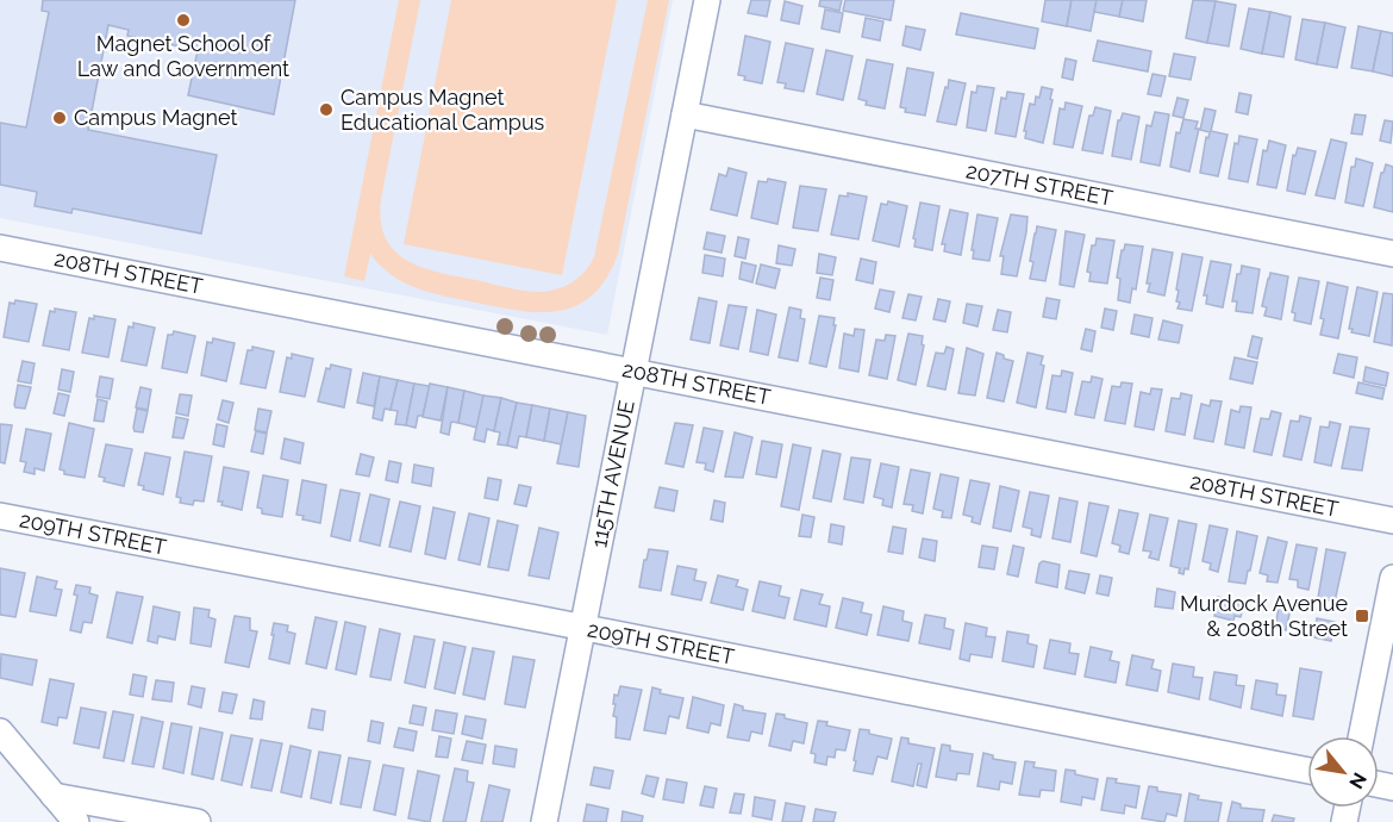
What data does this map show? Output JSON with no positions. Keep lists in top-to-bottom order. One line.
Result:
{"streets":{"street":["207TH STREET","208TH STREET","115TH AVENUE","209TH STREET"]},"crossings":[["207TH STREET","115TH AVENUE"],["208TH STREET","115TH AVENUE"],["115TH AVENUE","209TH STREET"]],"places":{"other":["Magnet School of Law and Government","Campus Magnet Educational Campus","Campus Magnet"],"transit":["Murdock Avenue & 208th Street"]},"north":"bottom right"}
